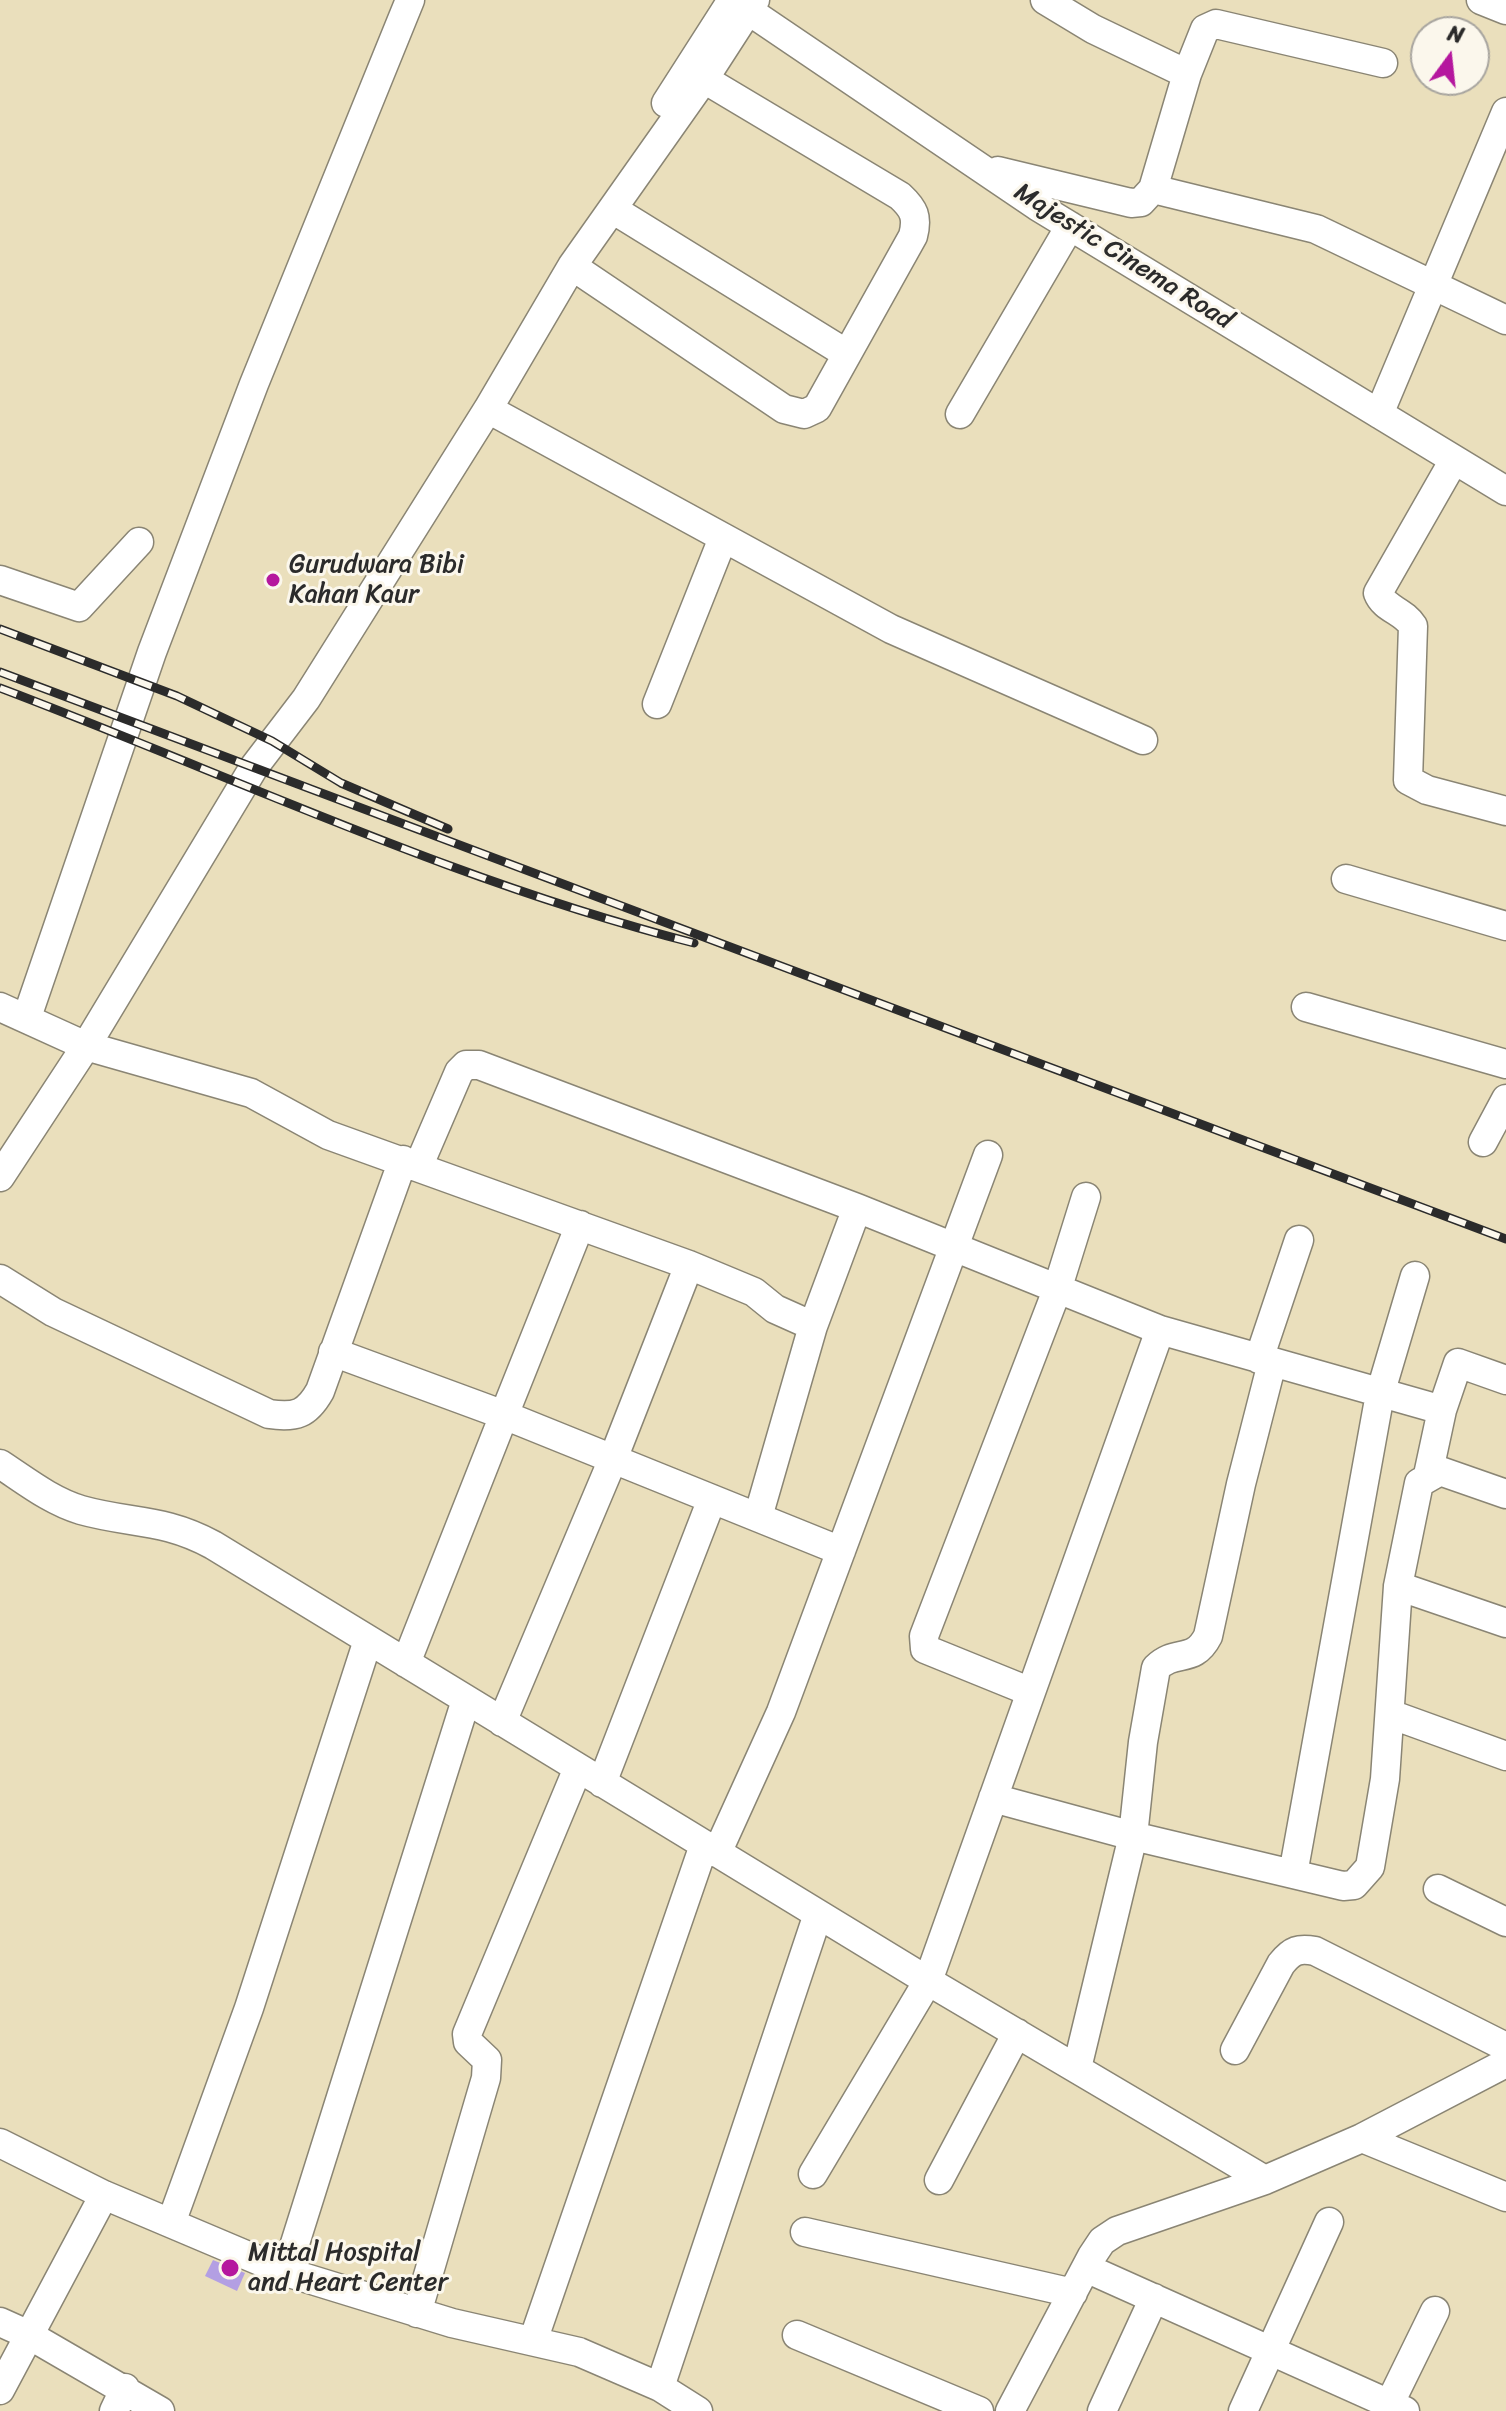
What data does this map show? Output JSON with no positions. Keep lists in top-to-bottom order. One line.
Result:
{"streets":{"street":["Majestic Cinema Road"]},"places":["Gurudwara Bibi Kahan Kaur","Mittal Hospital and Heart Center"],"north":"top"}
